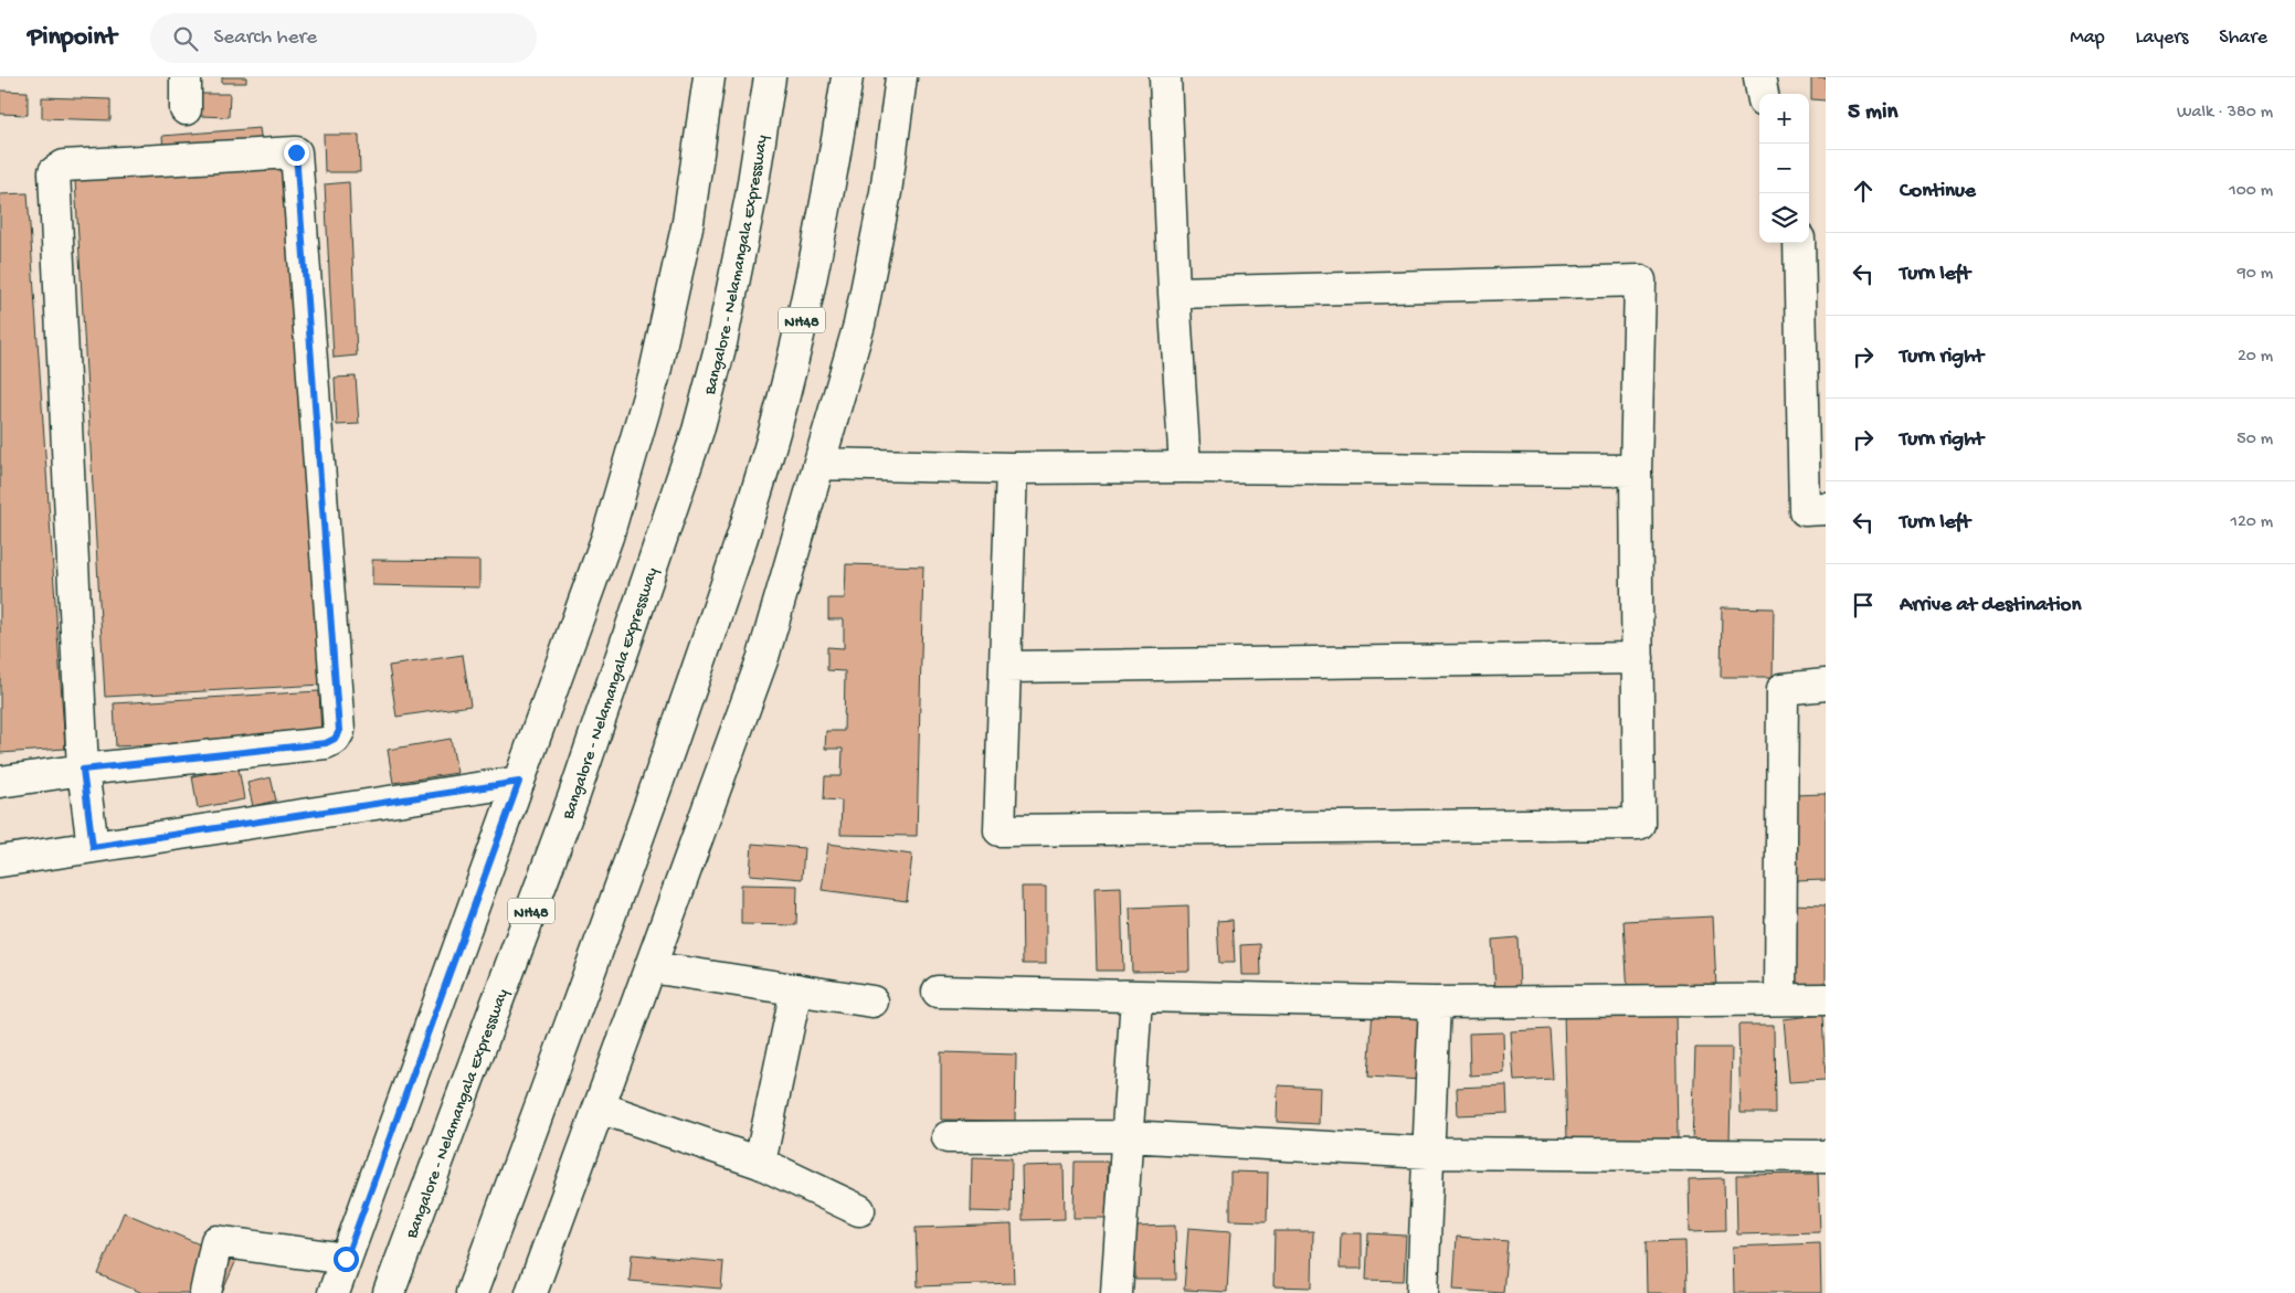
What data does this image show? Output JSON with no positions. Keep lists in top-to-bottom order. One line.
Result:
{"streets":{"main road":["Bangalore - Nelamangala Expressway","NH48"]},"page":{"header":"Pinpoint","search":"Search here","nav":["Map","Layers","Share"],"heading":["5 min","Walk · 380 m"],"map_buttons":["+","−"],"list":[["Continue","100 m"],["Turn left","90 m"],["Turn right","20 m"],["Turn right","50 m"],["Turn left","120 m"],"Arrive at destination"]}}
